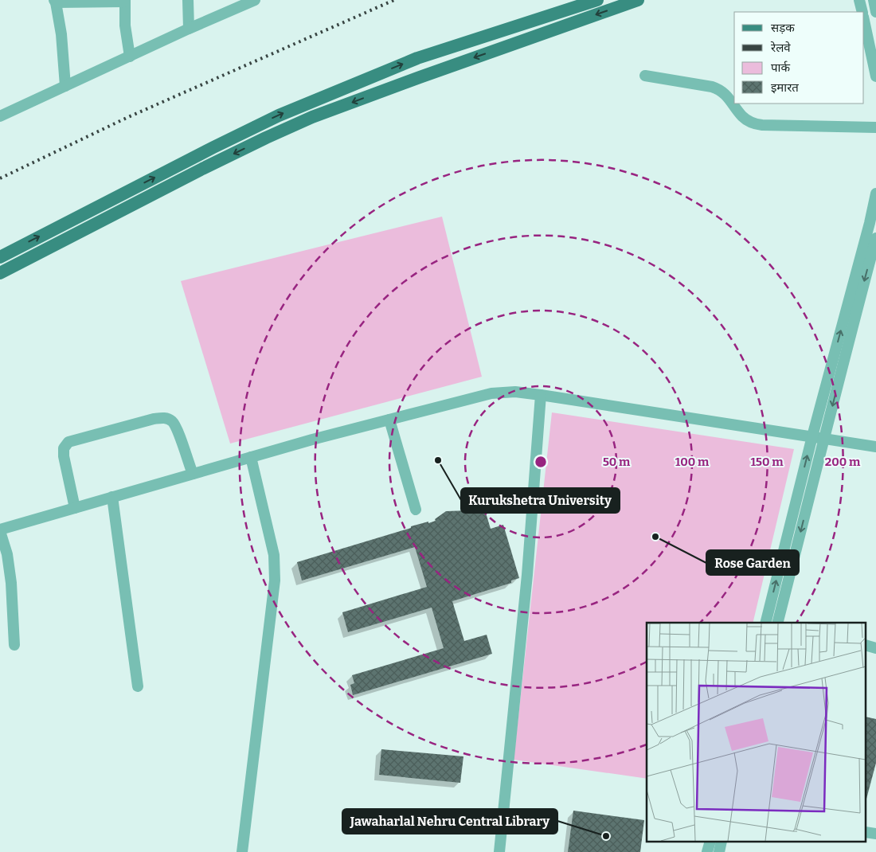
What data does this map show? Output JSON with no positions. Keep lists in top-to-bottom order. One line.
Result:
{"places":["Kurukshetra University","Rose Garden","Jawaharlal Nehru Central Library"],"legend":["सड़क","रेलवे","पार्क","इमारत"],"rings":["50 m","100 m","150 m","200 m"]}
